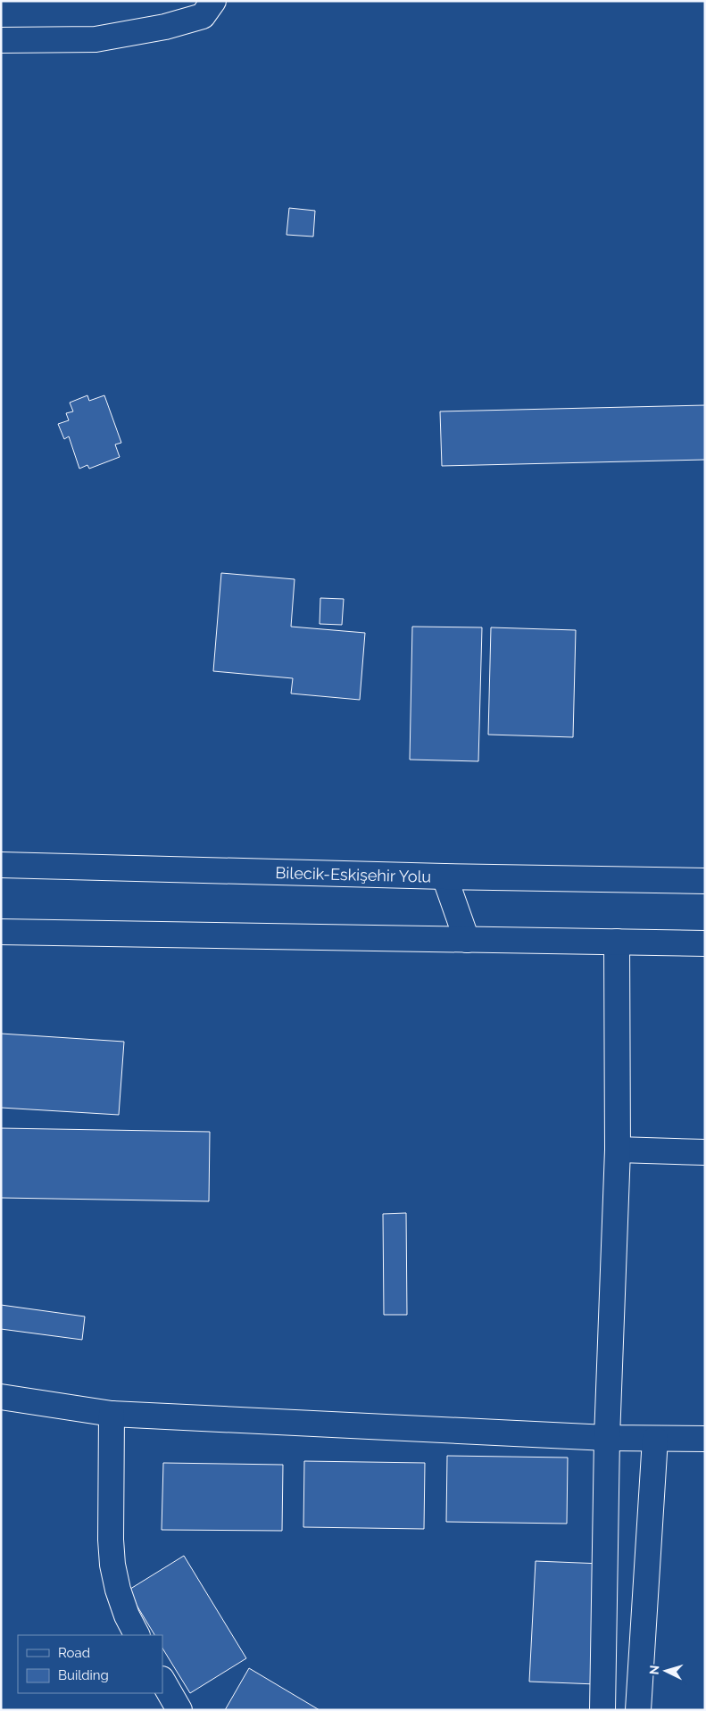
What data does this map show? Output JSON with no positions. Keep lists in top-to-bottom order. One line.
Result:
{"streets":{"street":["Bilecik-Eskişehir Yolu"]},"legend":["Road","Building"],"north":"left"}
